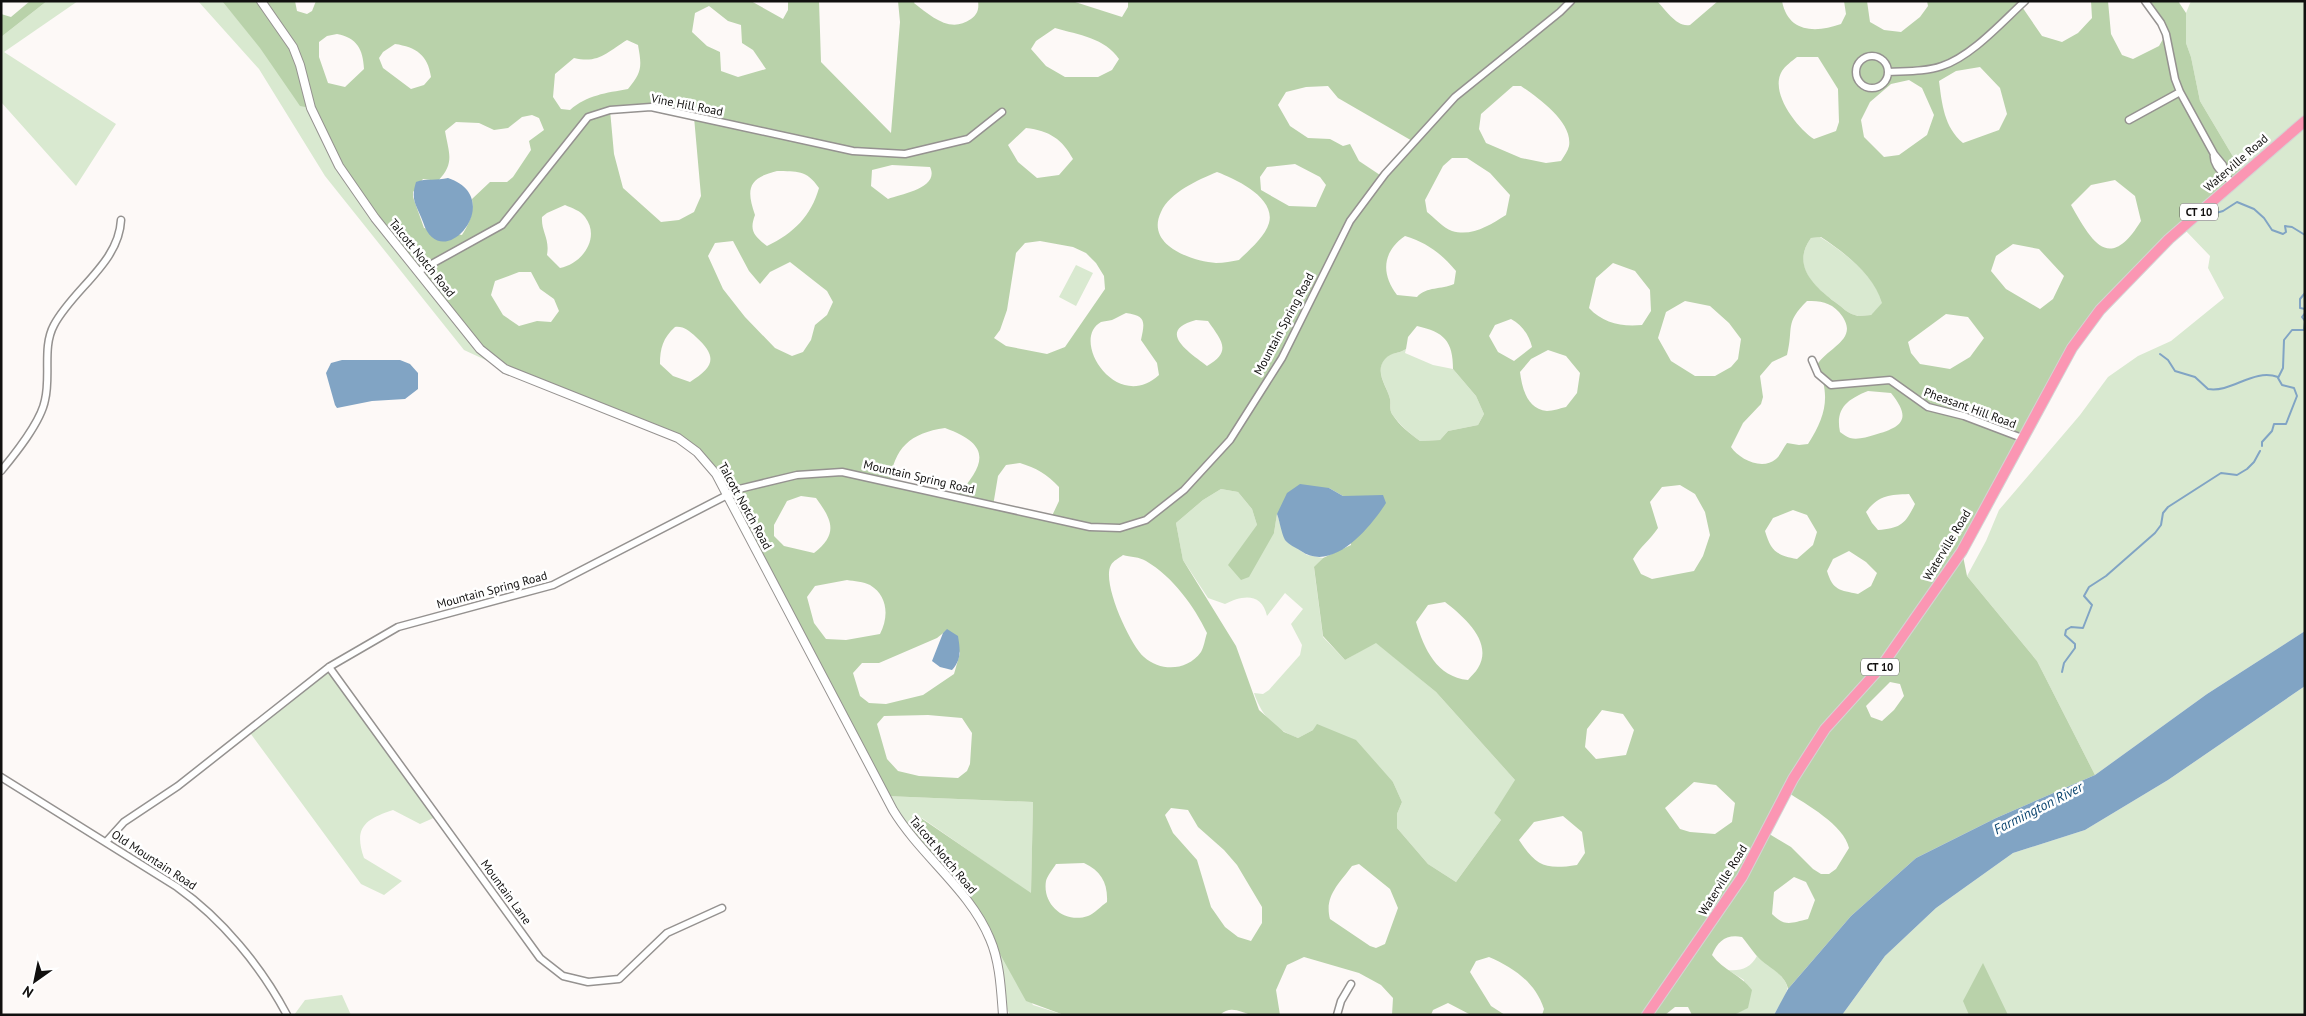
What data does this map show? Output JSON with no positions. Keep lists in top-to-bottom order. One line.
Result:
{"streets":{"highway":["Waterville Road","CT 10"],"street":["Vine Hill Road","Talcott Notch Road","Mountain Spring Road","Pheasant Hill Road","Old Mountain Road","Mountain Lane"]},"crossings":[["Vine Hill Road","Talcott Notch Road"],["Waterville Road","Pheasant Hill Road"],["Talcott Notch Road","Mountain Spring Road"],["Mountain Spring Road","Old Mountain Road"],["Mountain Spring Road","Mountain Lane"]],"water":["Farmington River"],"north":"bottom left"}
